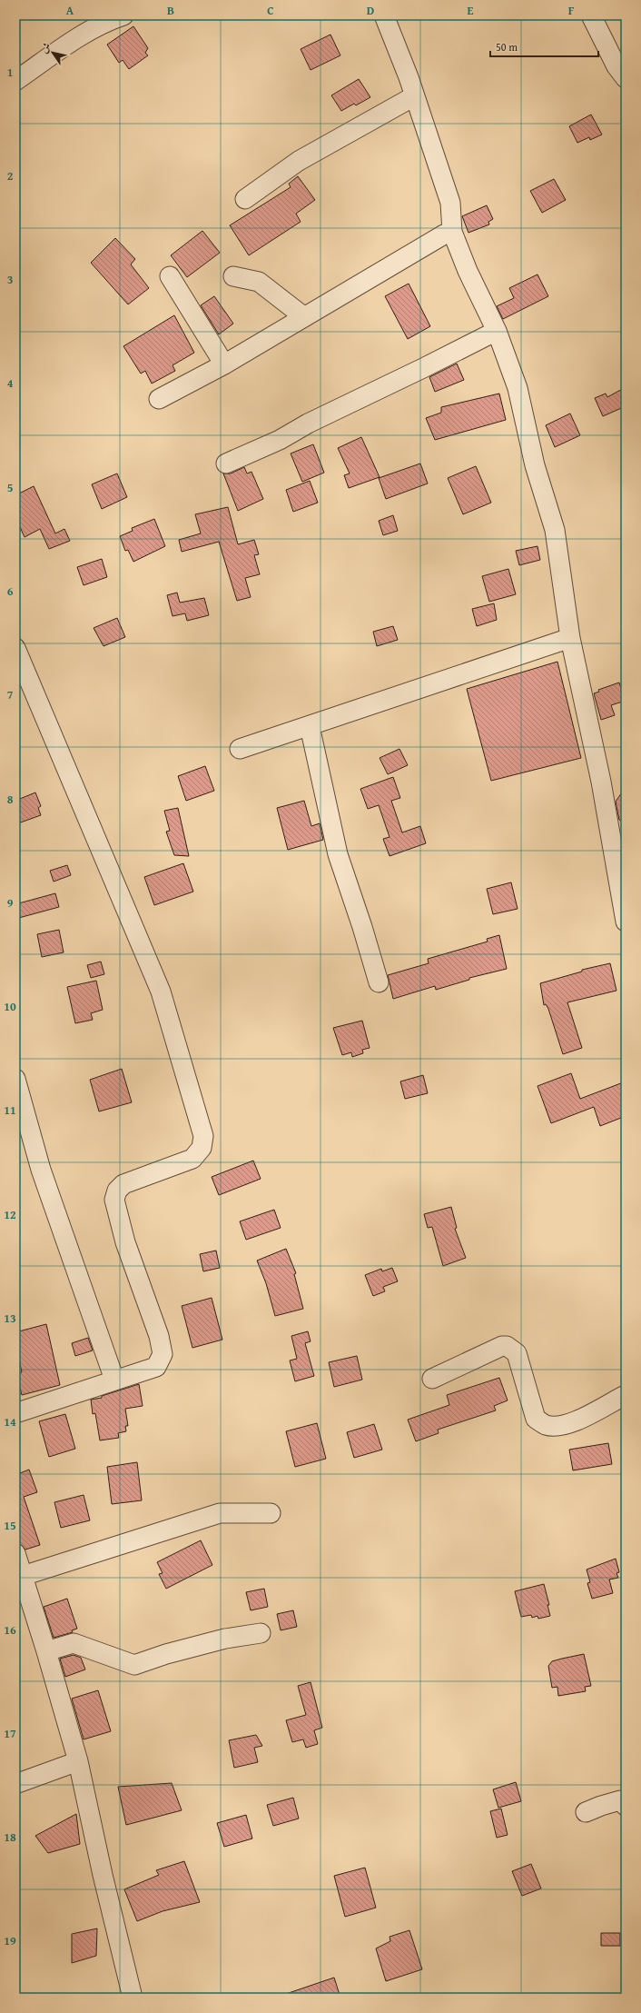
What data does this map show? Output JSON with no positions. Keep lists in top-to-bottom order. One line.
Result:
{"scale_bar":"50 m","north":"top left","grid":{"columns":["A","B","C","D","E","F"],"rows":["1","2","3","4","5","6","7","8","9","10","11","12","13","14","15","16","17","18","19"]}}
